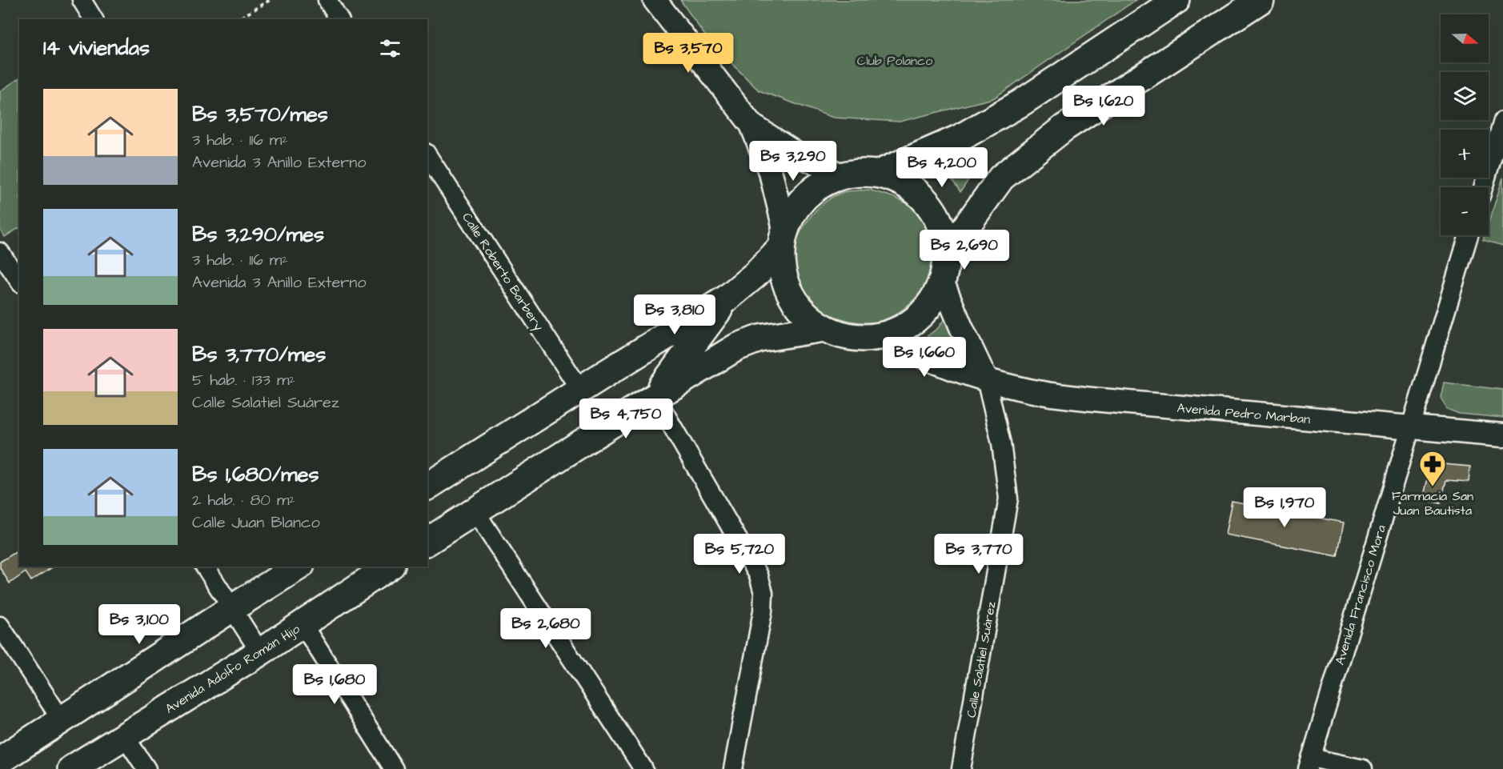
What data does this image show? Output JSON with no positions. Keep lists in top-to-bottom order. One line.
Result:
{"streets":{"main road":["Avenida Adolfo Román Hijo"],"street":["Calle Roberto Barbery","Avenida Pedro Marban","Avenida Francisco Mora","Calle Salatiel Suárez"]},"crossings":[["Avenida Pedro Marban","Avenida Francisco Mora"],["Avenida Pedro Marban","Calle Salatiel Suárez"]],"parks":["Club Polanco"],"places":{"pharmacy":["Farmacia San Juan Bautista"]},"north":"right","page":{"map_buttons":["+","−"],"heading":"14 viviendas","price":["Bs 3,570","Bs 1,620","Bs 3,290","Bs 4,200","Bs 2,690","Bs 3,810","Bs 1,660","Bs 4,750","Bs 1,970","Bs 5,720","Bs 3,770","Bs 3,100","Bs 2,680","Bs 1,680"],"list":[{"name":"Bs 3,570/mes","note":"3 hab. · 116 m² · Avenida 3 Anillo Externo"},{"name":"Bs 3,290/mes","note":"3 hab. · 116 m² · Avenida 3 Anillo Externo"},{"name":"Bs 3,770/mes","note":"5 hab. · 133 m² · Calle Salatiel Suárez"},{"name":"Bs 1,680/mes","note":"2 hab. · 80 m² · Calle Juan Blanco"}]}}
